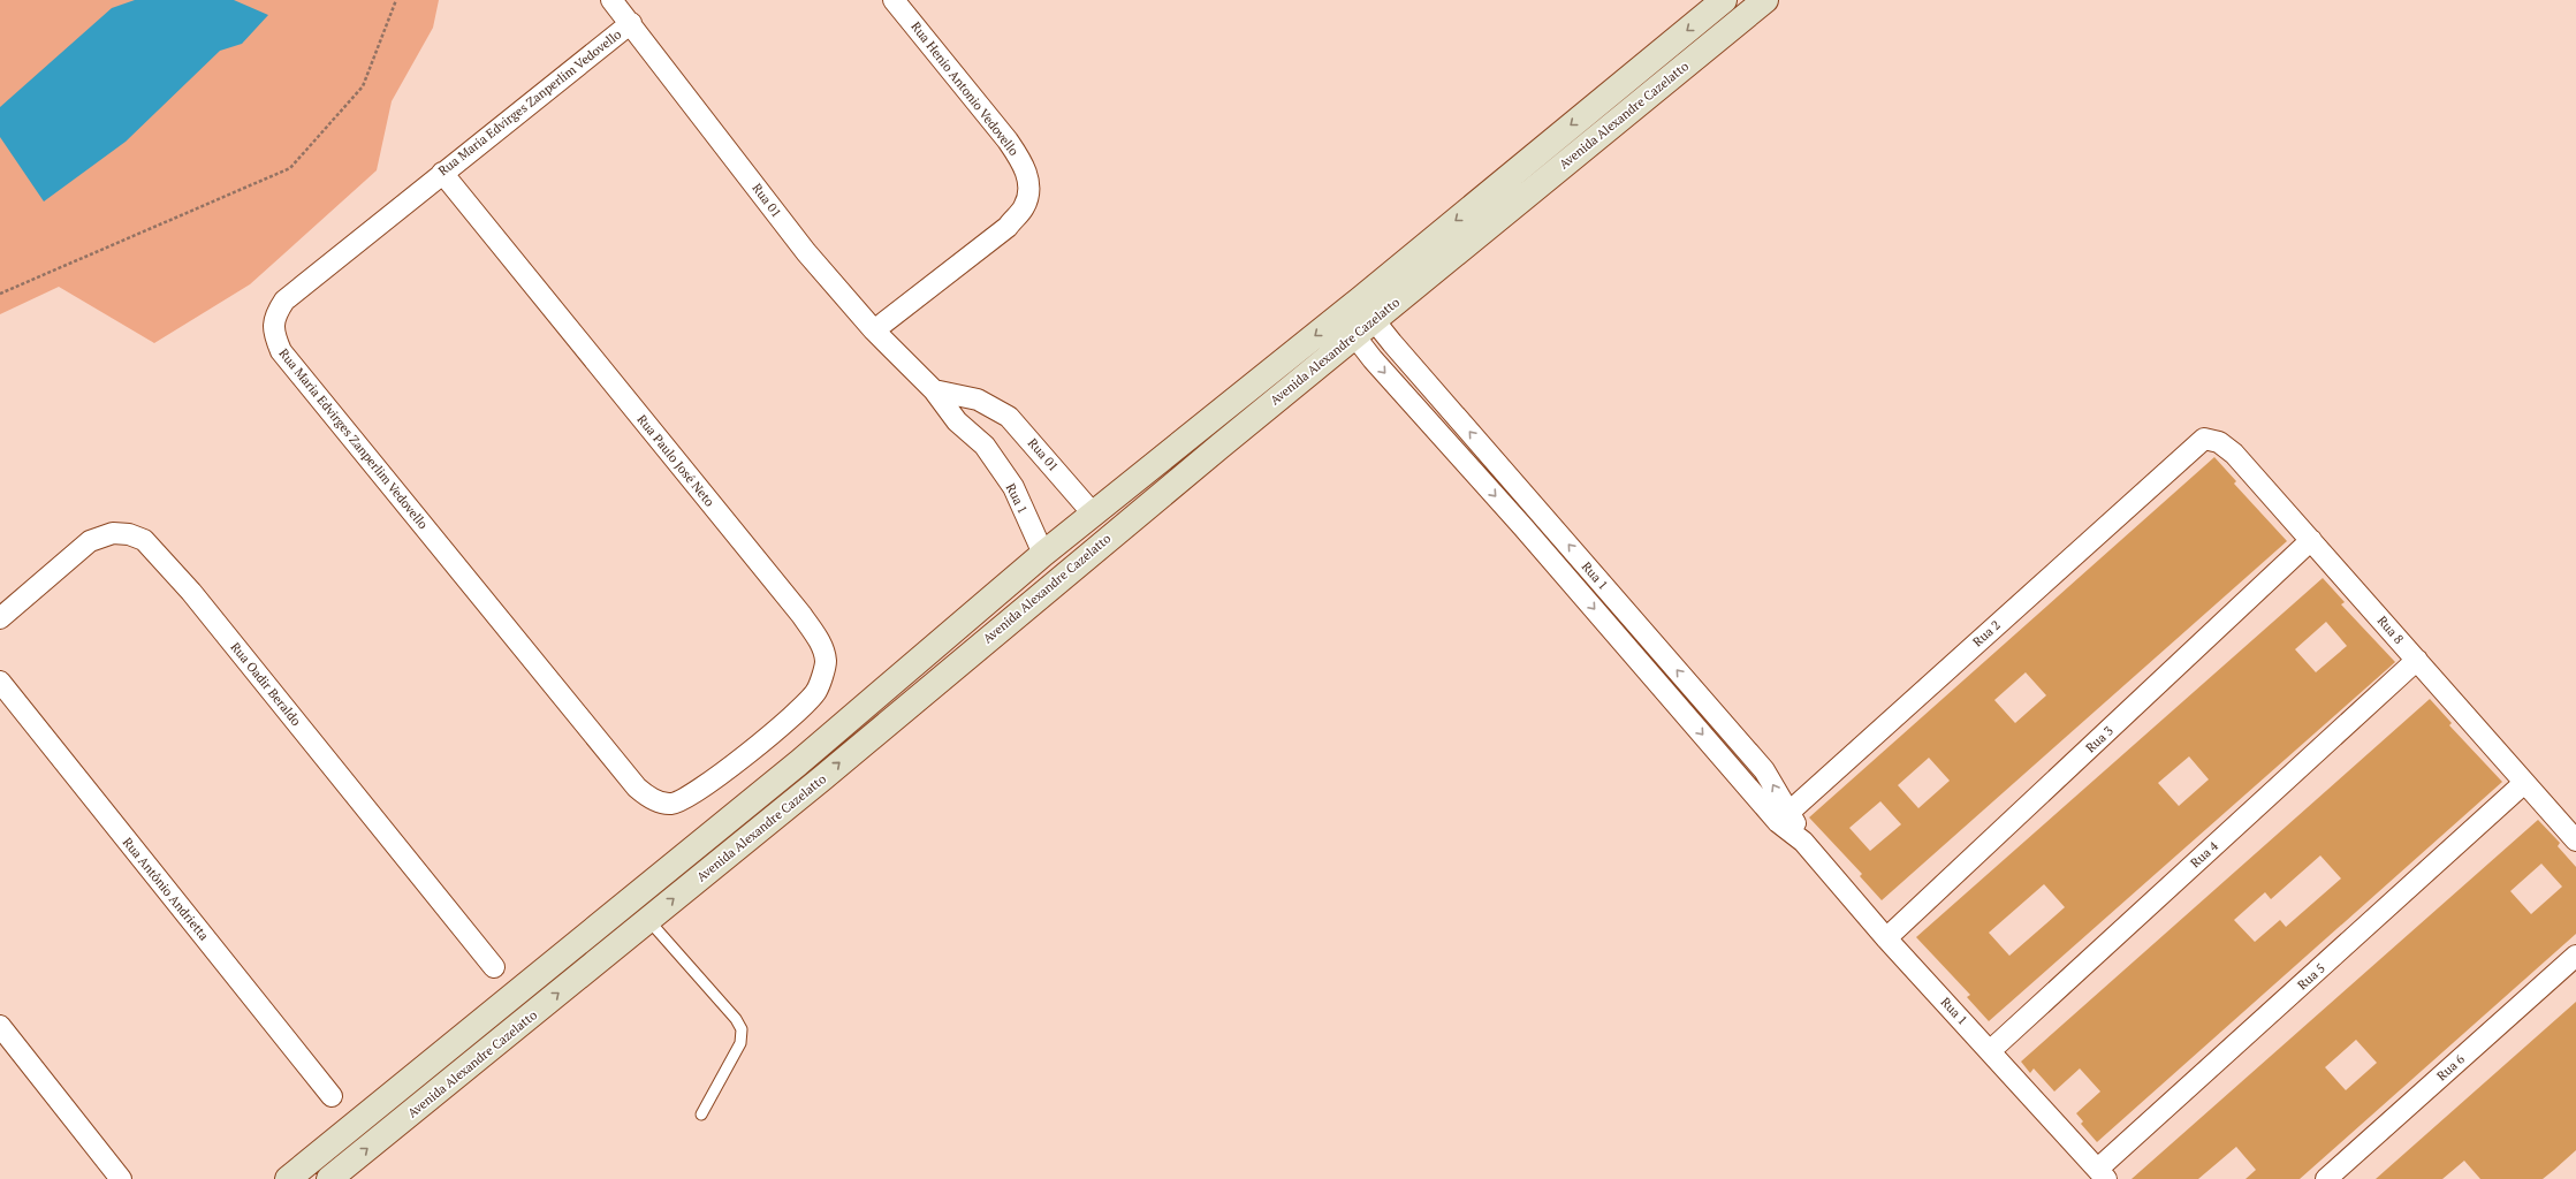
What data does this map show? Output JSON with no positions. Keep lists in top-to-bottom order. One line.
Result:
{"streets":{"main road":["Avenida Alexandre Cazelatto"],"street":["Rua Henio Antonio Vedovello","Rua Maria Edvirges Zanperlim Vedovello","Rua 01","Rua Paulo José Neto","Rua 1","Rua 8","Rua 2","Rua Oadir Beraldo","Rua 3","Rua 4","Rua Antônio Andrietta","Rua 5","Rua 6"]},"crossings":[["Rua Henio Antonio Vedovello","Rua 01"],["Rua Maria Edvirges Zanperlim Vedovello","Rua 01"],["Rua Maria Edvirges Zanperlim Vedovello","Rua Paulo José Neto"],["Avenida Alexandre Cazelatto","Rua 01"],["Avenida Alexandre Cazelatto","Rua 1"],["Rua 01","Rua 1"],["Rua 1","Rua 2"],["Rua 1","Rua 3"],["Rua 1","Rua 4"],["Rua 1","Rua 5"],["Rua 8","Rua 2"],["Rua 8","Rua 3"],["Rua 8","Rua 4"],["Rua 8","Rua 5"]]}
